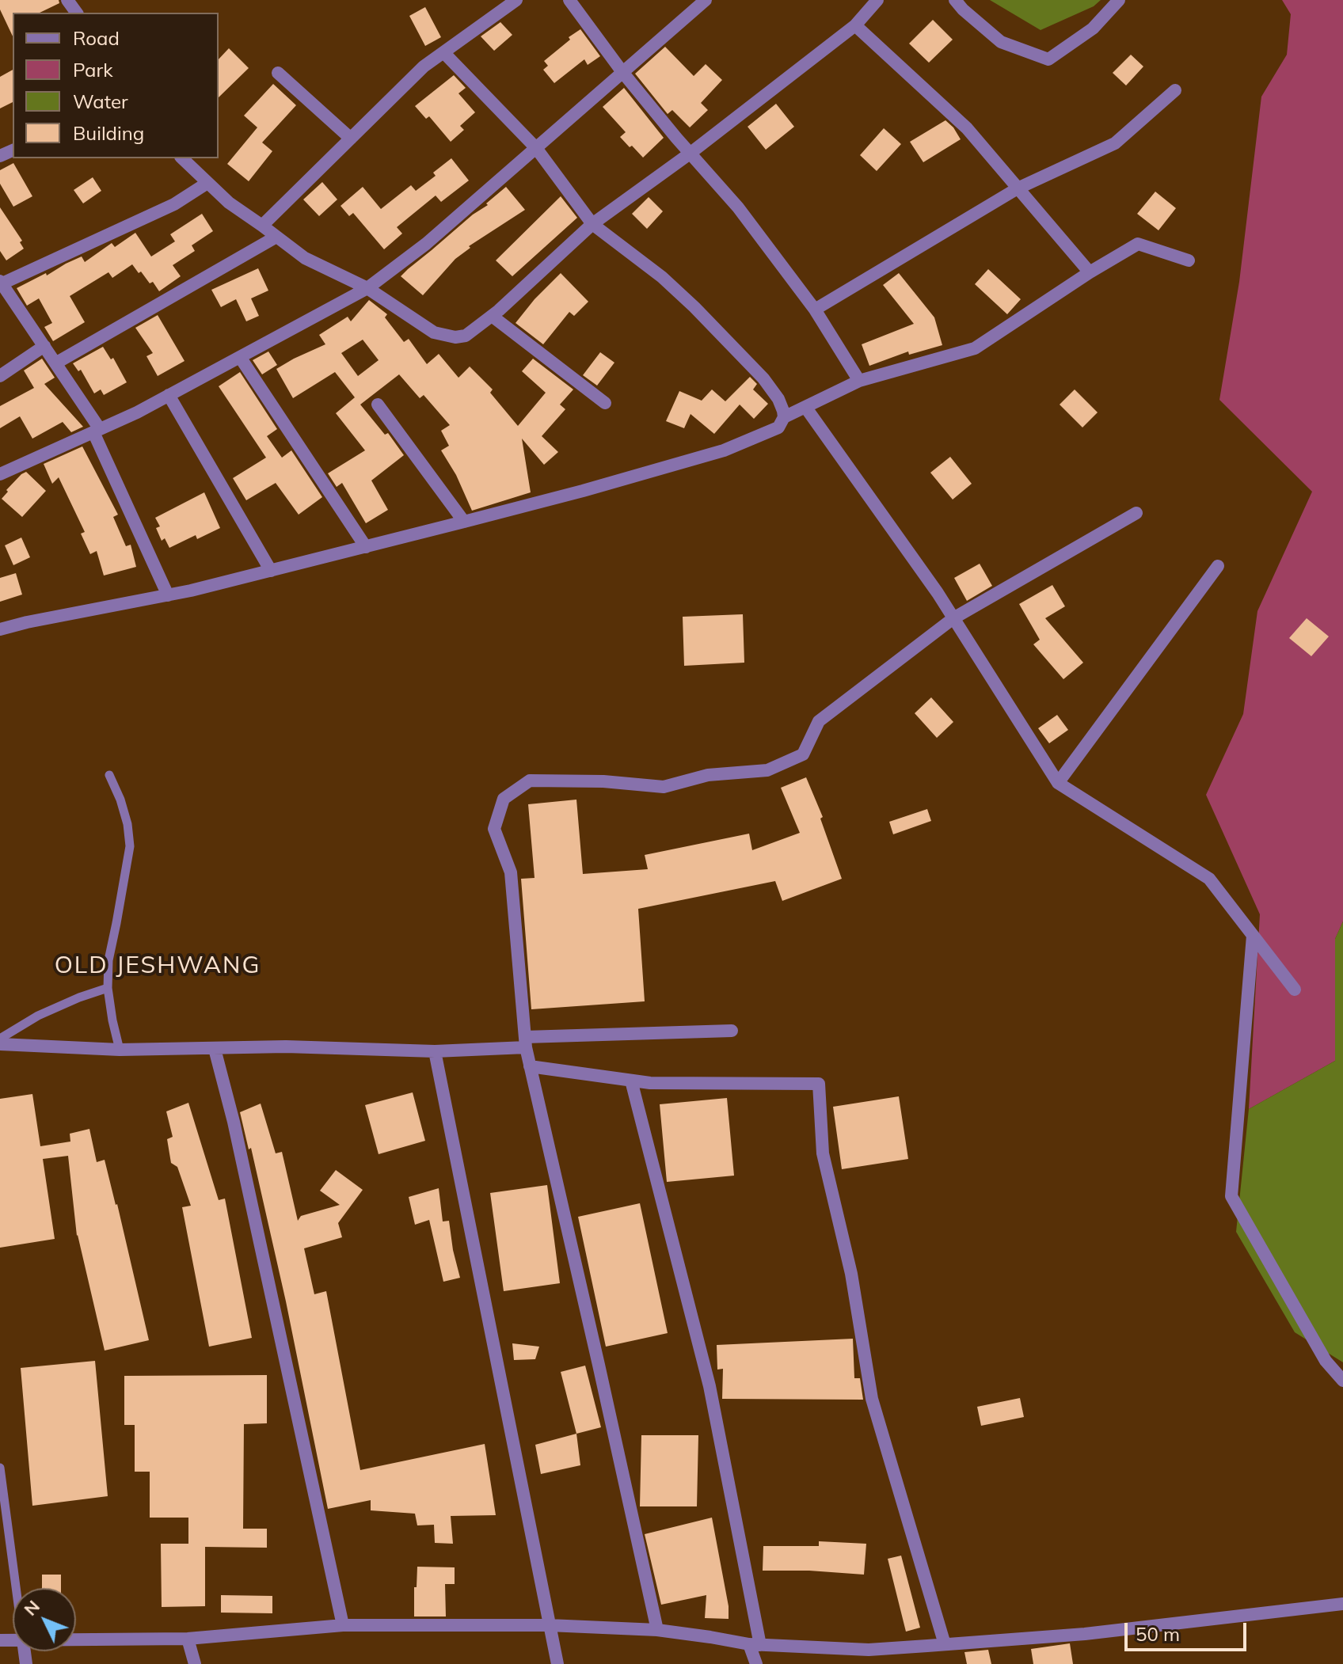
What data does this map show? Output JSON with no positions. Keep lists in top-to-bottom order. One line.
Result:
{"districts":["OLD JESHWANG"],"legend":["Road","Park","Water","Building"],"scale_bar":"50 m","north":"top left"}
